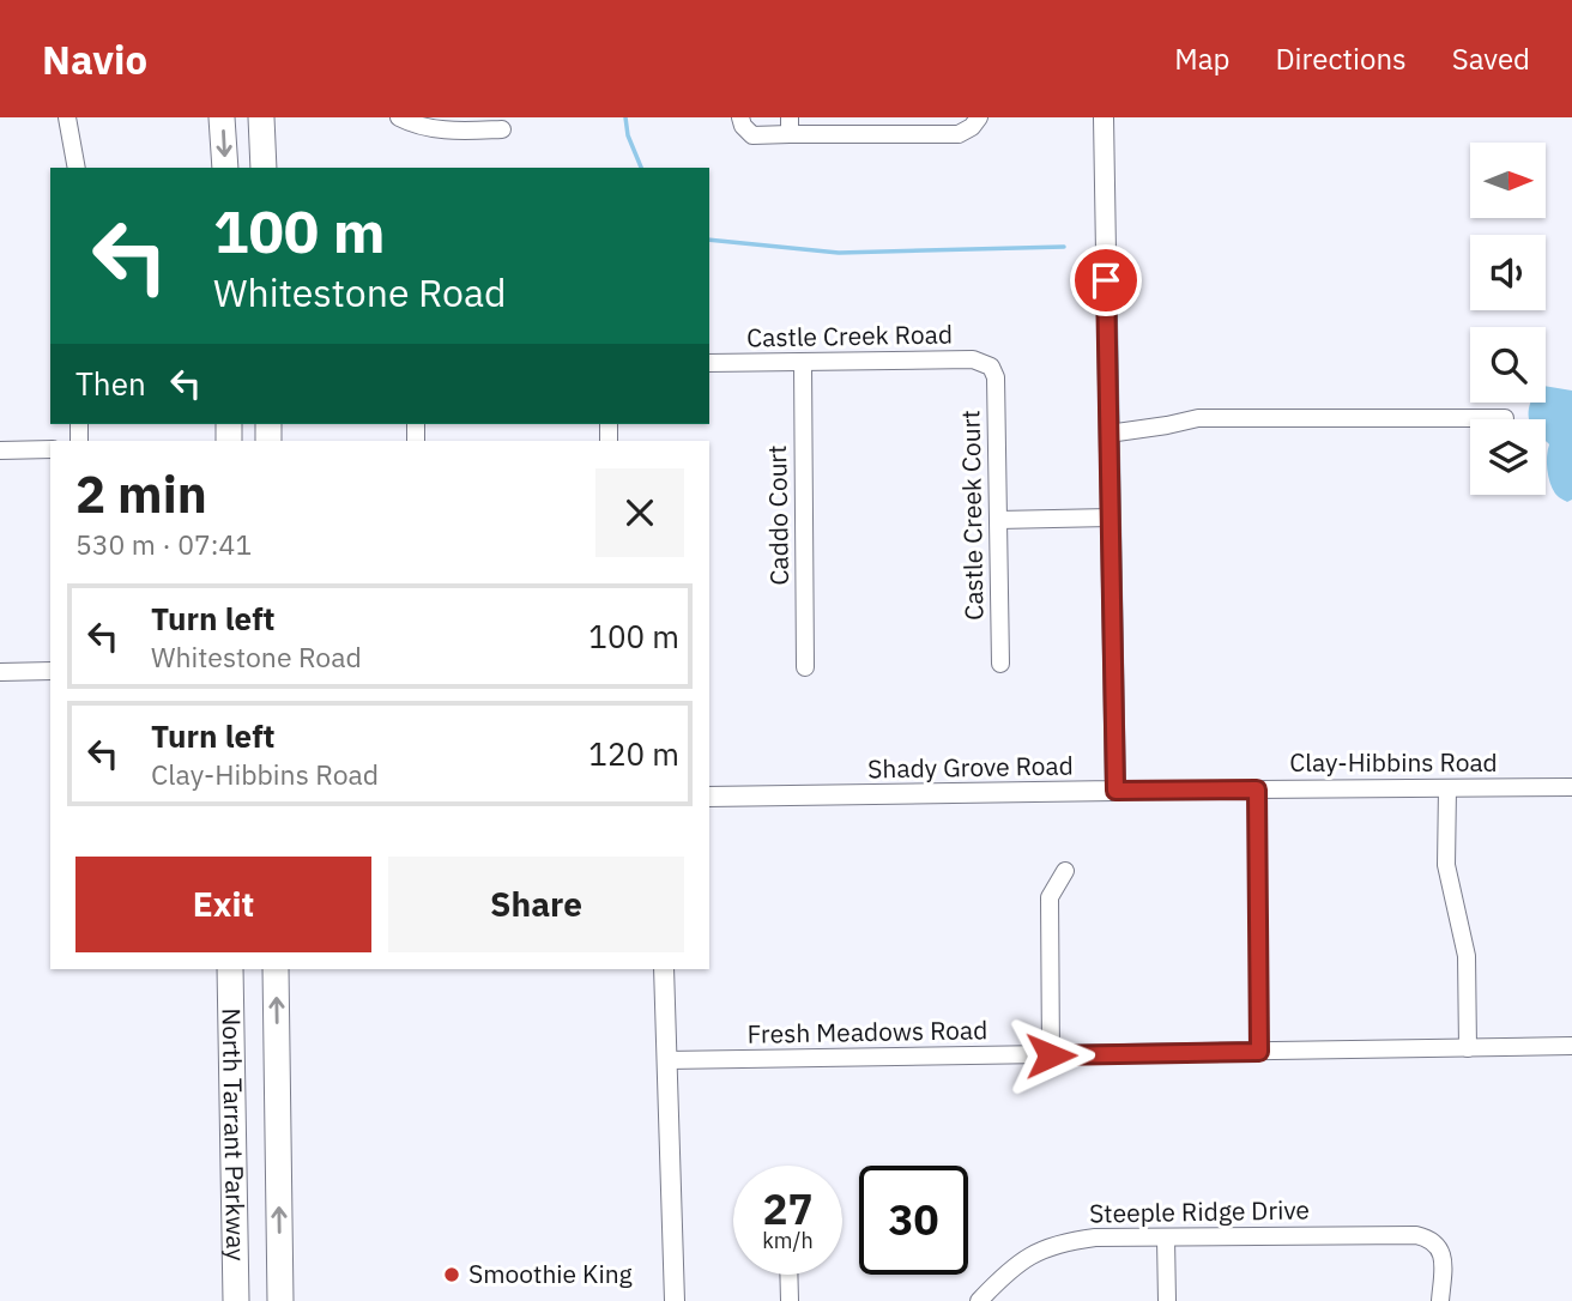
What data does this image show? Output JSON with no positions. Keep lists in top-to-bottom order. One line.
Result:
{"streets":{"main road":["North Tarrant Parkway"],"street":["Castle Creek Road","Caddo Court","Castle Creek Court","Clay-Hibbins Road","Shady Grove Road","Fresh Meadows Road","Steeple Ridge Drive"]},"crossings":[["Castle Creek Road","Caddo Court"],["Castle Creek Road","Castle Creek Court"],["Clay-Hibbins Road","Shady Grove Road"]],"places":["Smoothie King"],"north":"right","page":{"header":"Navio","nav":["Map","Directions","Saved"],"turn":["100 m","Whitestone Road"],"then":"Then","heading":["2 min","530 m · 07:41"],"list":[{"name":"Turn left","note":"Whitestone Road","value":"100 m"},{"name":"Turn left","note":"Clay-Hibbins Road","value":"120 m"}],"buttons":["Exit","Share"],"speed":"27 km/h","limit":"30"}}
